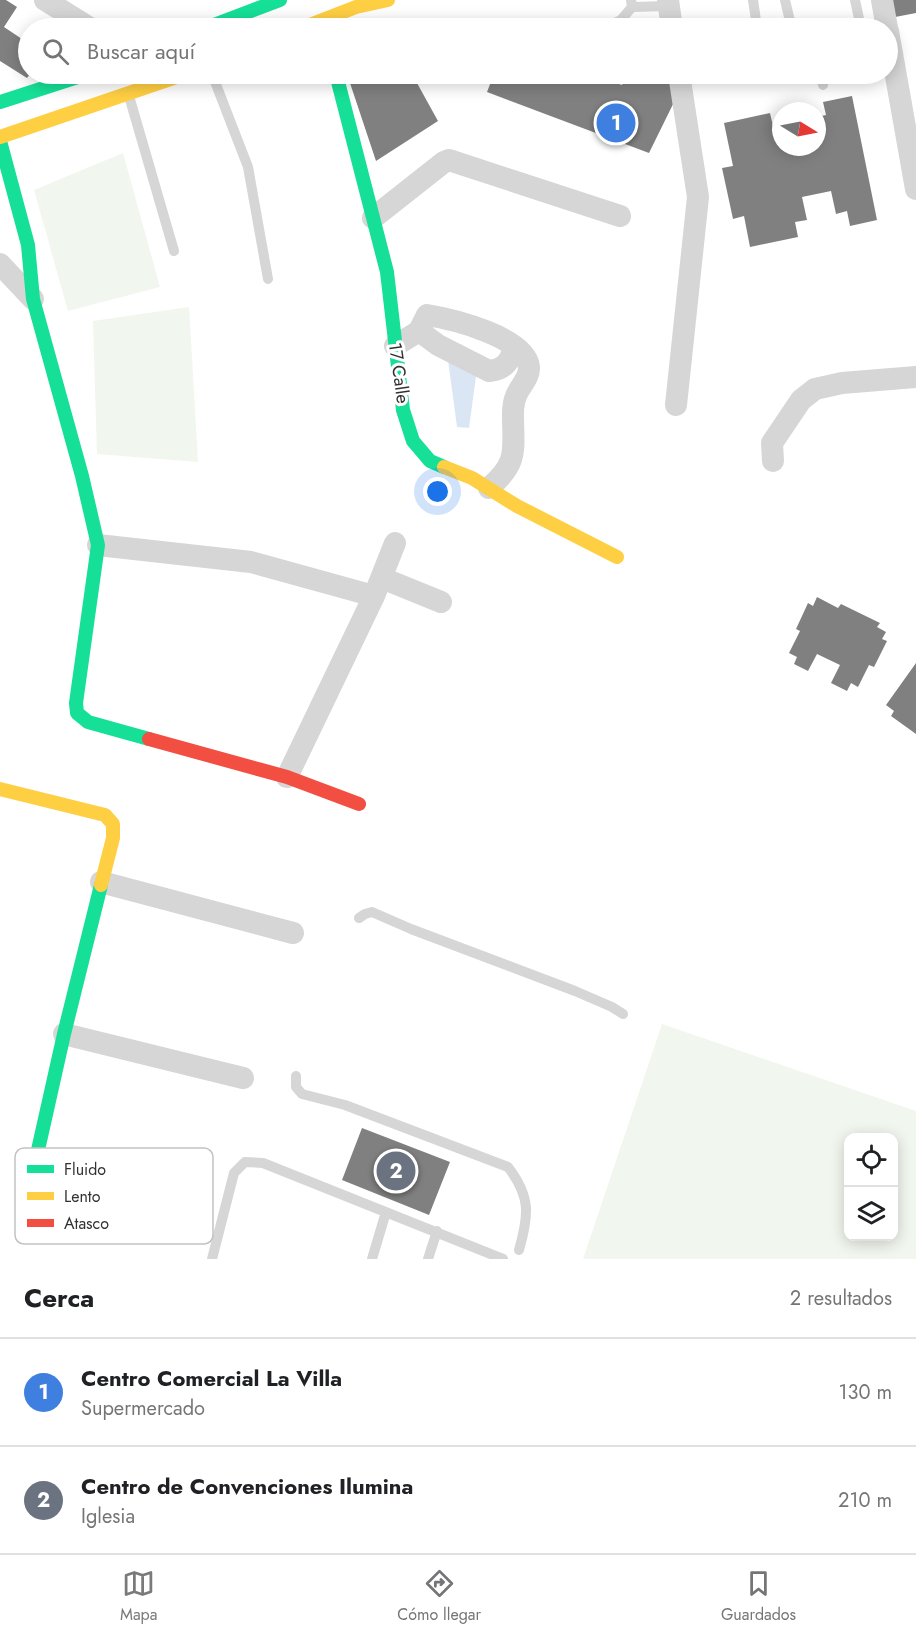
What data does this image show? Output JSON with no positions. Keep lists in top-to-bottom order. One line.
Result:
{"streets":{"street":["17 Calle"]},"legend":["Fluido","Lento","Atasco"],"north":"right","page":{"search":"Buscar aquí","pins":["1","2"],"heading":["Cerca","2 resultados"],"list":[{"mark":"1","name":"Centro Comercial La Villa","note":"Supermercado","value":"130 m"},{"mark":"2","name":"Centro de Convenciones Ilumina","note":"Iglesia","value":"210 m"}],"nav":["Mapa","Cómo llegar","Guardados"]}}
